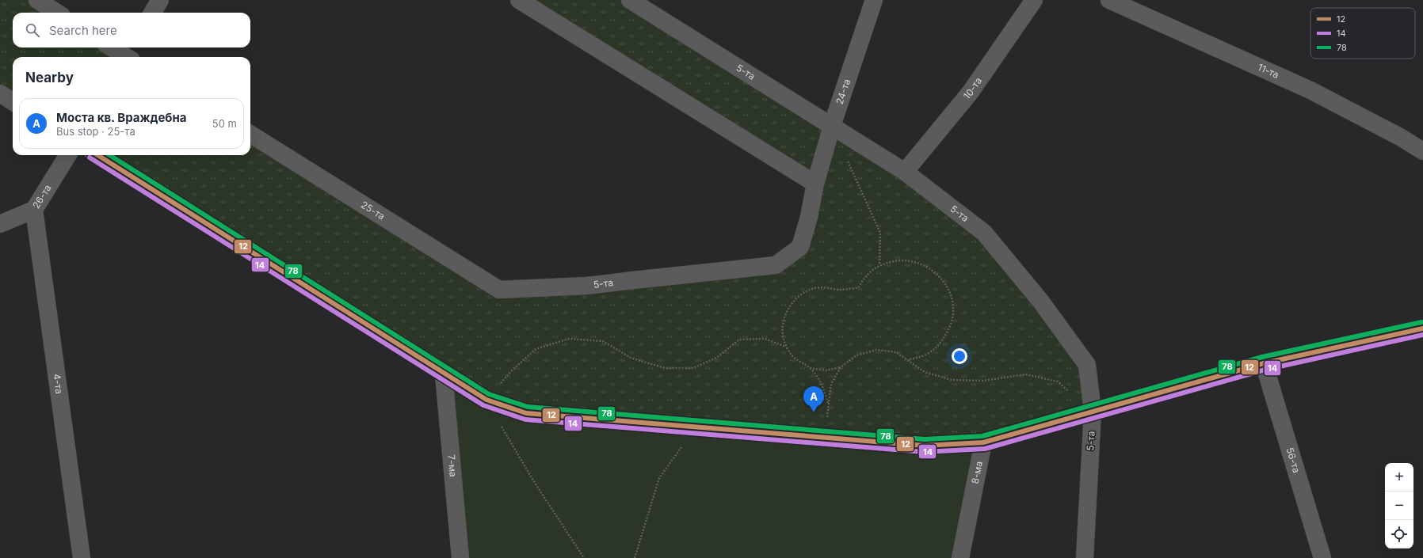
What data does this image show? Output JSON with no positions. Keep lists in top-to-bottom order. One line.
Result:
{"streets":{"street":["11-та","5-та","10-та","24-та","26-та","25-та","4-та","56-та","7-ма","8-ма"]},"crossings":[["5-та","10-та"],["5-та","24-та"],["5-та","25-та"],["26-та","4-та"]],"lines":["transit line 12","transit line 78","transit line 14"],"legend":["12","14","78"],"page":{"search":"Search here","heading":"Nearby","list":[{"mark":"A","name":"Моста кв. Враждебна","note":"Bus stop · 25-та","value":"50 m"}],"pins":"A","map_buttons":["+","−"]}}
